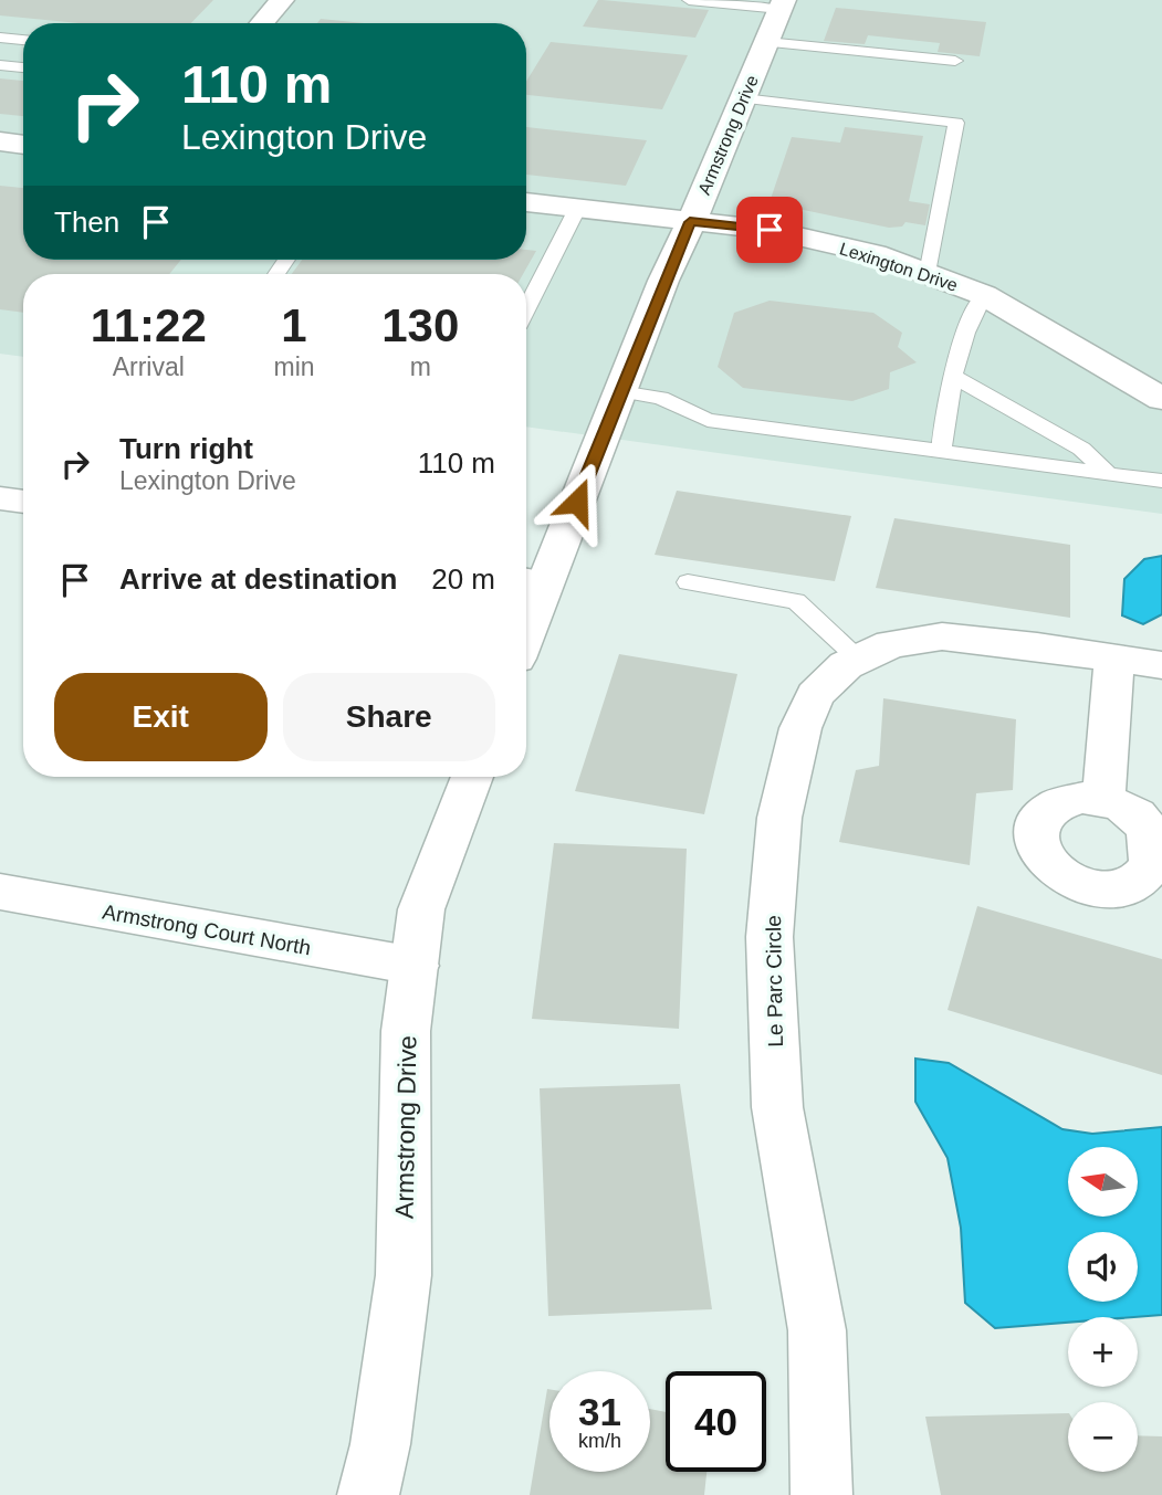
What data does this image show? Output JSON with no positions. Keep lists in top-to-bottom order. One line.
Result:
{"streets":{"street":["Armstrong Drive","Lexington Drive","Armstrong Court North","Le Parc Circle"]},"crossings":[["Armstrong Drive","Lexington Drive"],["Armstrong Drive","Armstrong Court North"]],"north":"left","page":{"turn":["110 m","Lexington Drive"],"then":"Then","eta":["11:22","Arrival","1","min","130","m"],"list":[{"name":"Turn right","note":"Lexington Drive","value":"110 m"},{"name":"Arrive at destination","value":"20 m"}],"buttons":["Exit","Share"],"map_buttons":["+","−"],"speed":"31 km/h","limit":"40"}}
